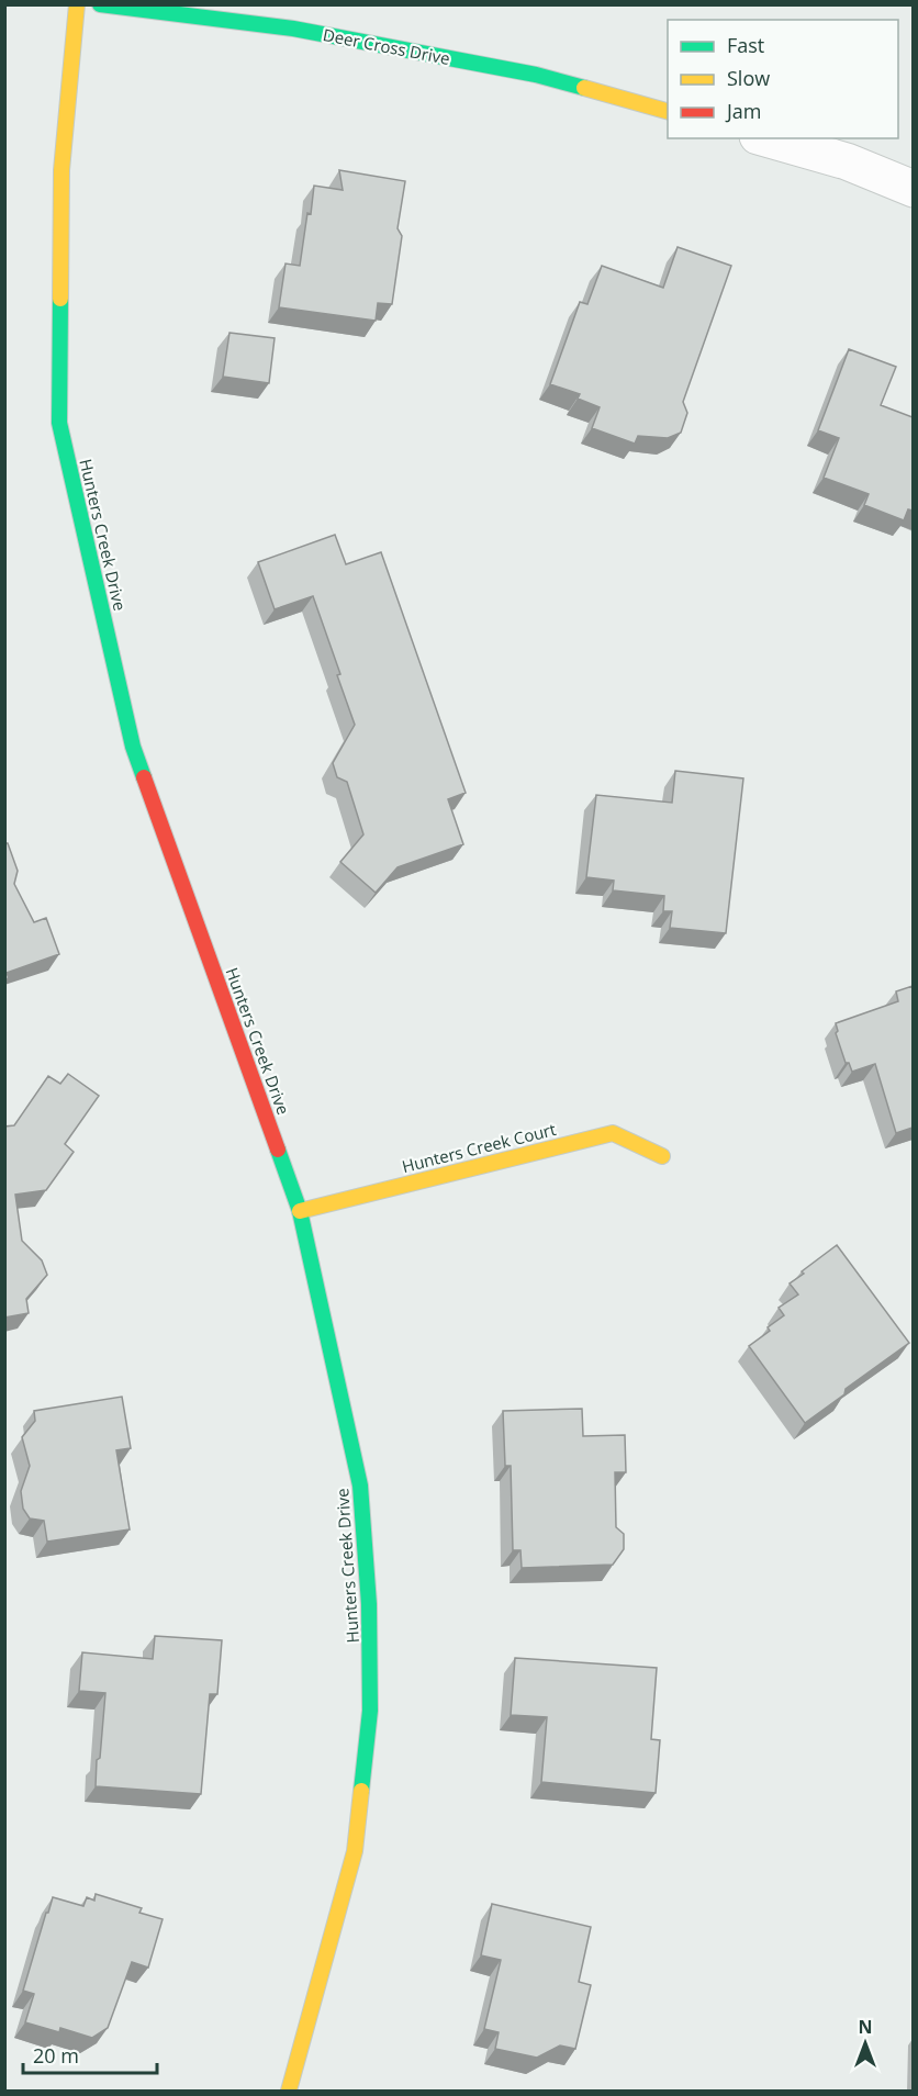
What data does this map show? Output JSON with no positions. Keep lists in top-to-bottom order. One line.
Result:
{"streets":{"street":["Deer Cross Drive","Hunters Creek Drive","Hunters Creek Court"]},"crossings":[["Hunters Creek Drive","Hunters Creek Court"]],"legend":["Fast","Slow","Jam"],"scale_bar":"20 m","north":"top"}
